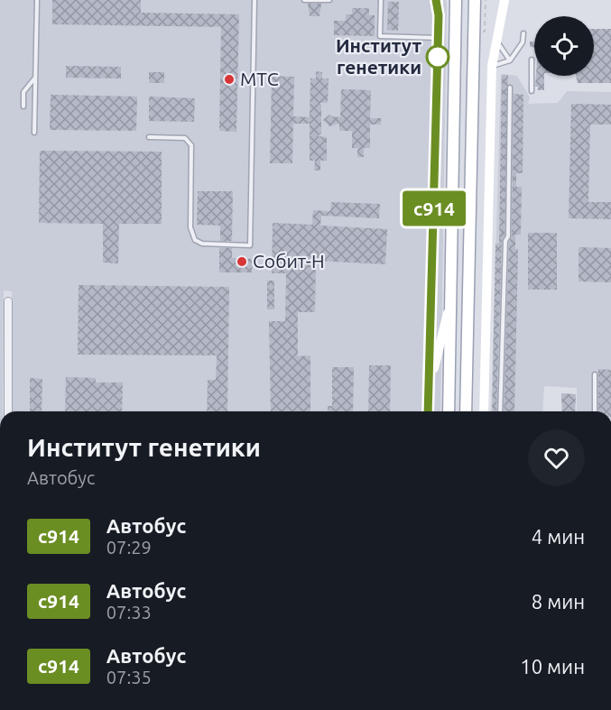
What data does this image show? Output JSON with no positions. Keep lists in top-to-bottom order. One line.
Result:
{"places":["Институт генетики","МТС","Собит-Н"],"lines":["bus line с914"],"page":{"on_map":"с914","heading":["Институт генетики","Автобус"],"list":[{"mark":"с914","name":"Автобус","note":"07:29","value":"4 мин"},{"mark":"с914","name":"Автобус","note":"07:33","value":"8 мин"},{"mark":"с914","name":"Автобус","note":"07:35","value":"10 мин"}]}}
